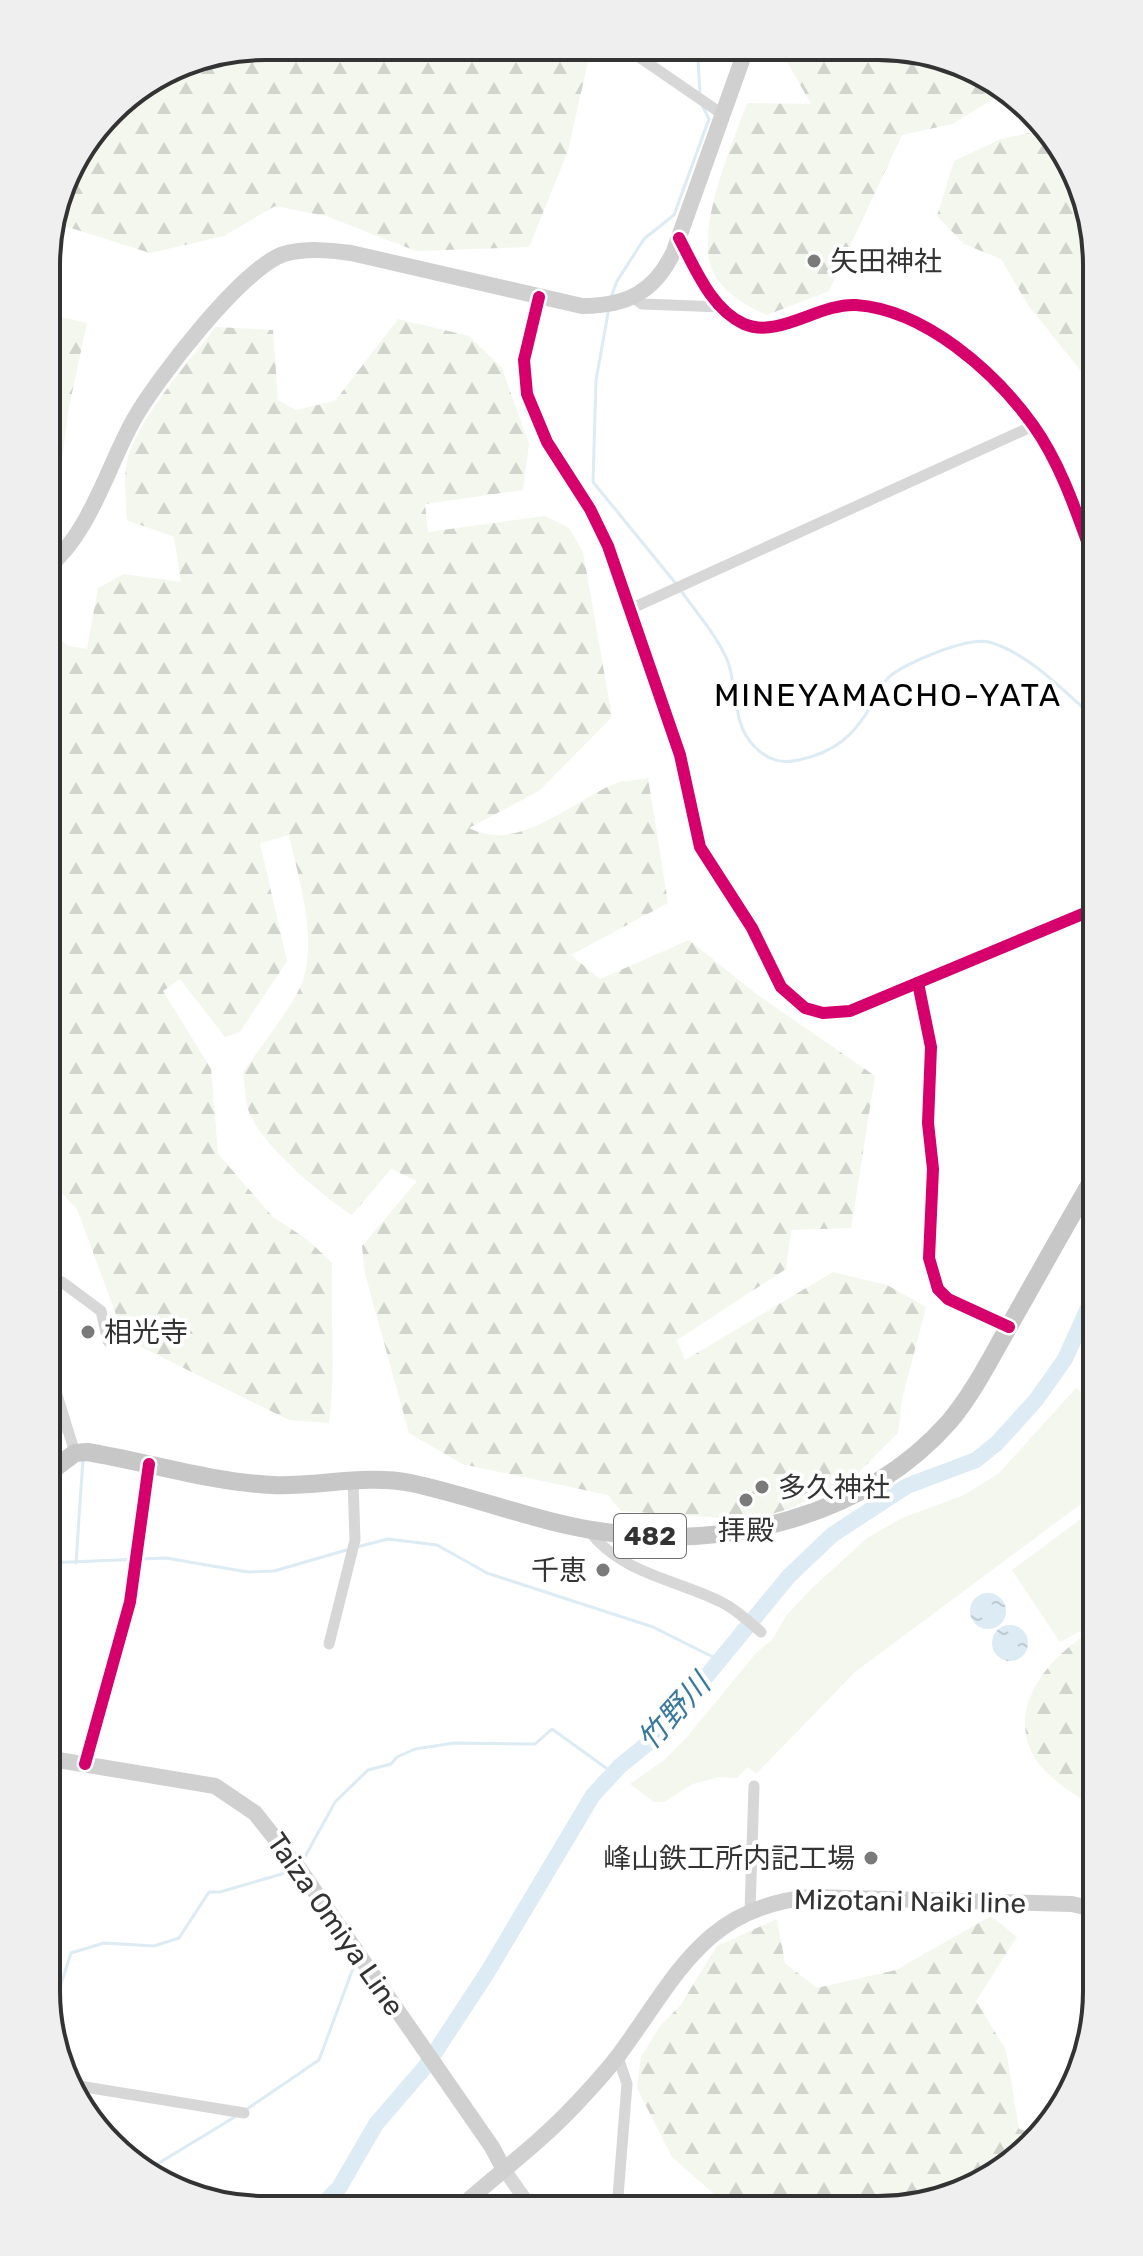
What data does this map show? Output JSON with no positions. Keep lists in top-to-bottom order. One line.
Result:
{"streets":{"highway":["482"],"main road":["Mizotani Naiki line","Taiza Omiya Line"]},"crossings":[["Mizotani Naiki line","Taiza Omiya Line"]],"districts":["MINEYAMACHO-YATA"],"water":["竹野川"],"places":["矢田神社","相光寺","多久神社","拝殿","千恵","峰山鉄工所内記工場"]}
